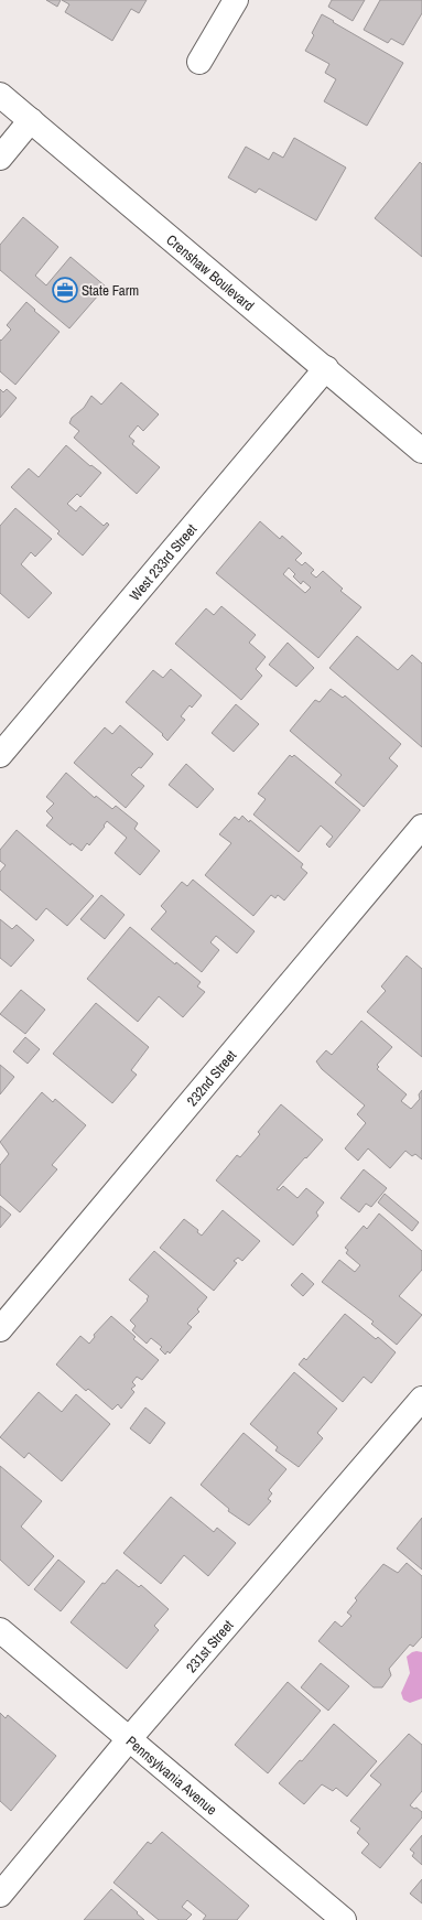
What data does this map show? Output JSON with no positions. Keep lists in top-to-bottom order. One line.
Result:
{"streets":{"street":["Crenshaw Boulevard","West 233rd Street","232nd Street","231st Street","Pennsylvania Avenue"]},"crossings":[["Crenshaw Boulevard","West 233rd Street"],["231st Street","Pennsylvania Avenue"]],"places":{"office":["State Farm"]}}
